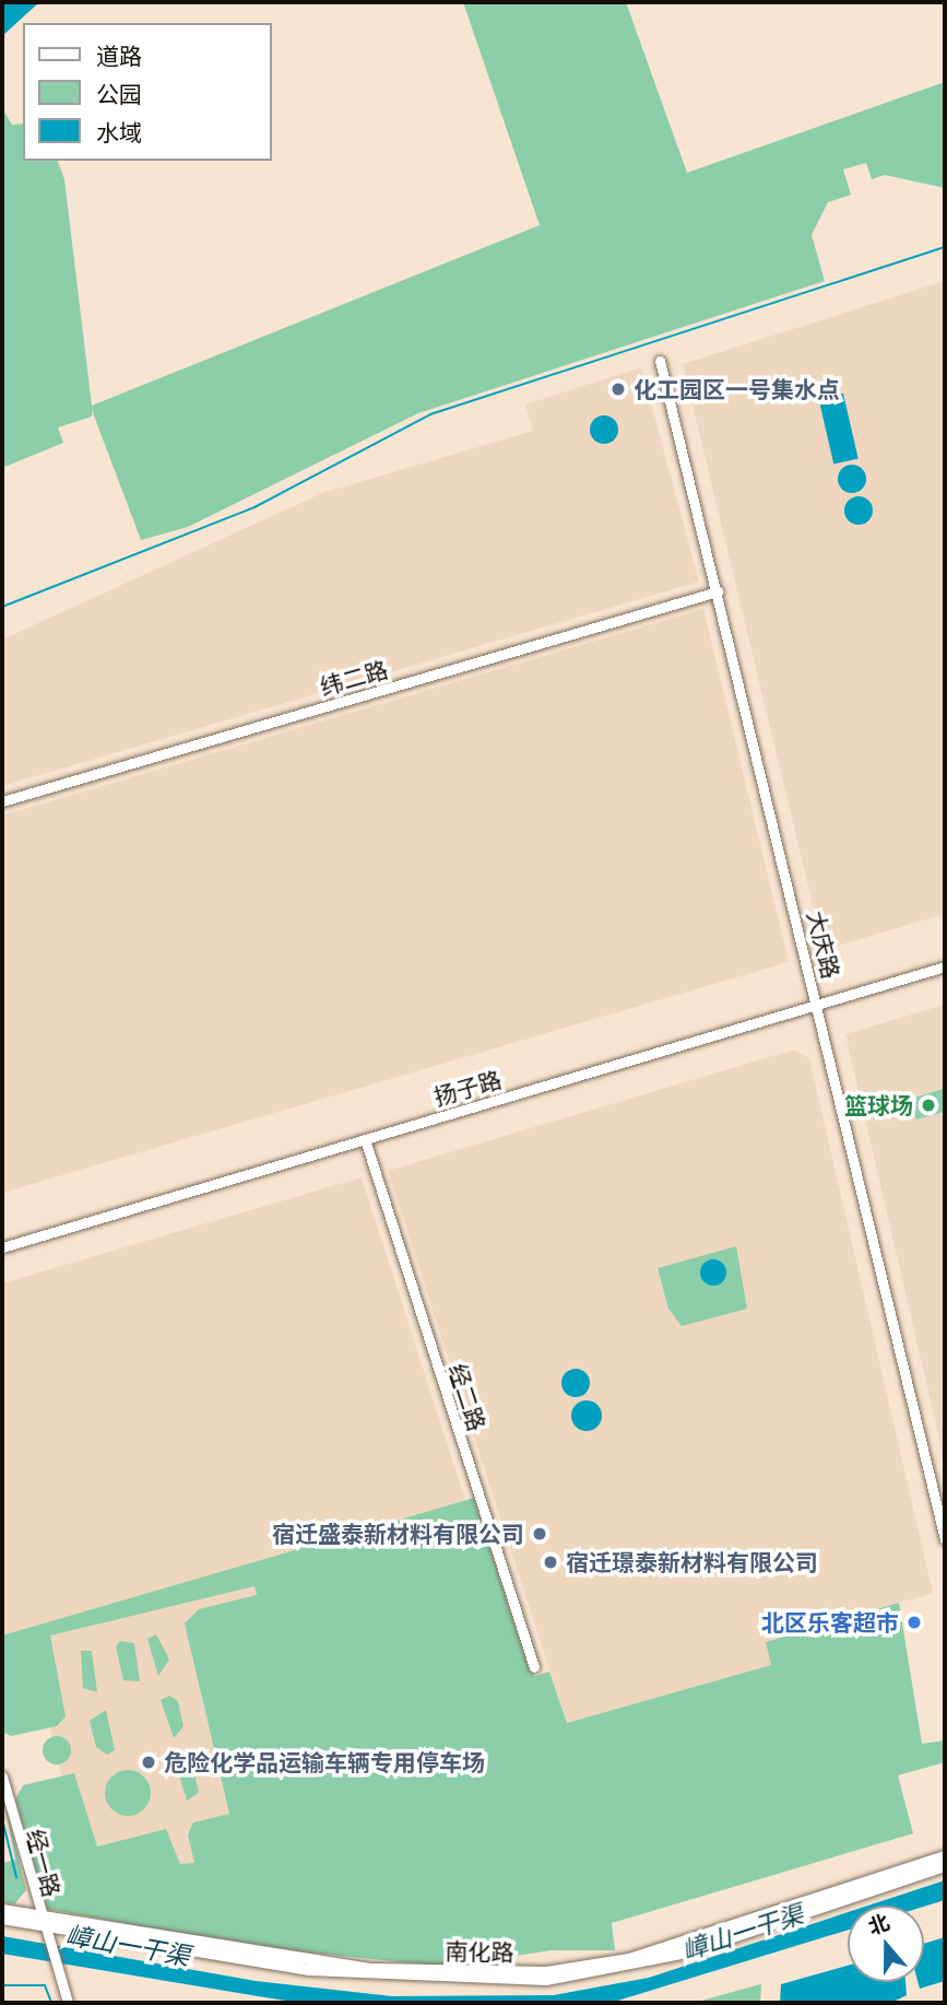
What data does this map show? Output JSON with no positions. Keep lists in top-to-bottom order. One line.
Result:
{"streets":{"main road":["南化路"],"street":["纬二路","大庆路","扬子路","经二路","经一路"]},"crossings":[["纬二路","大庆路"],["大庆路","扬子路"],["扬子路","经二路"],["经一路","南化路"]],"water":["嶂山一干渠"],"places":["化工园区一号集水点","篮球场","宿迁盛泰新材料有限公司","宿迁璟泰新材料有限公司","北区乐客超市","危险化学品运输车辆专用停车场"],"legend":["道路","公园","水域"],"north":"top"}
